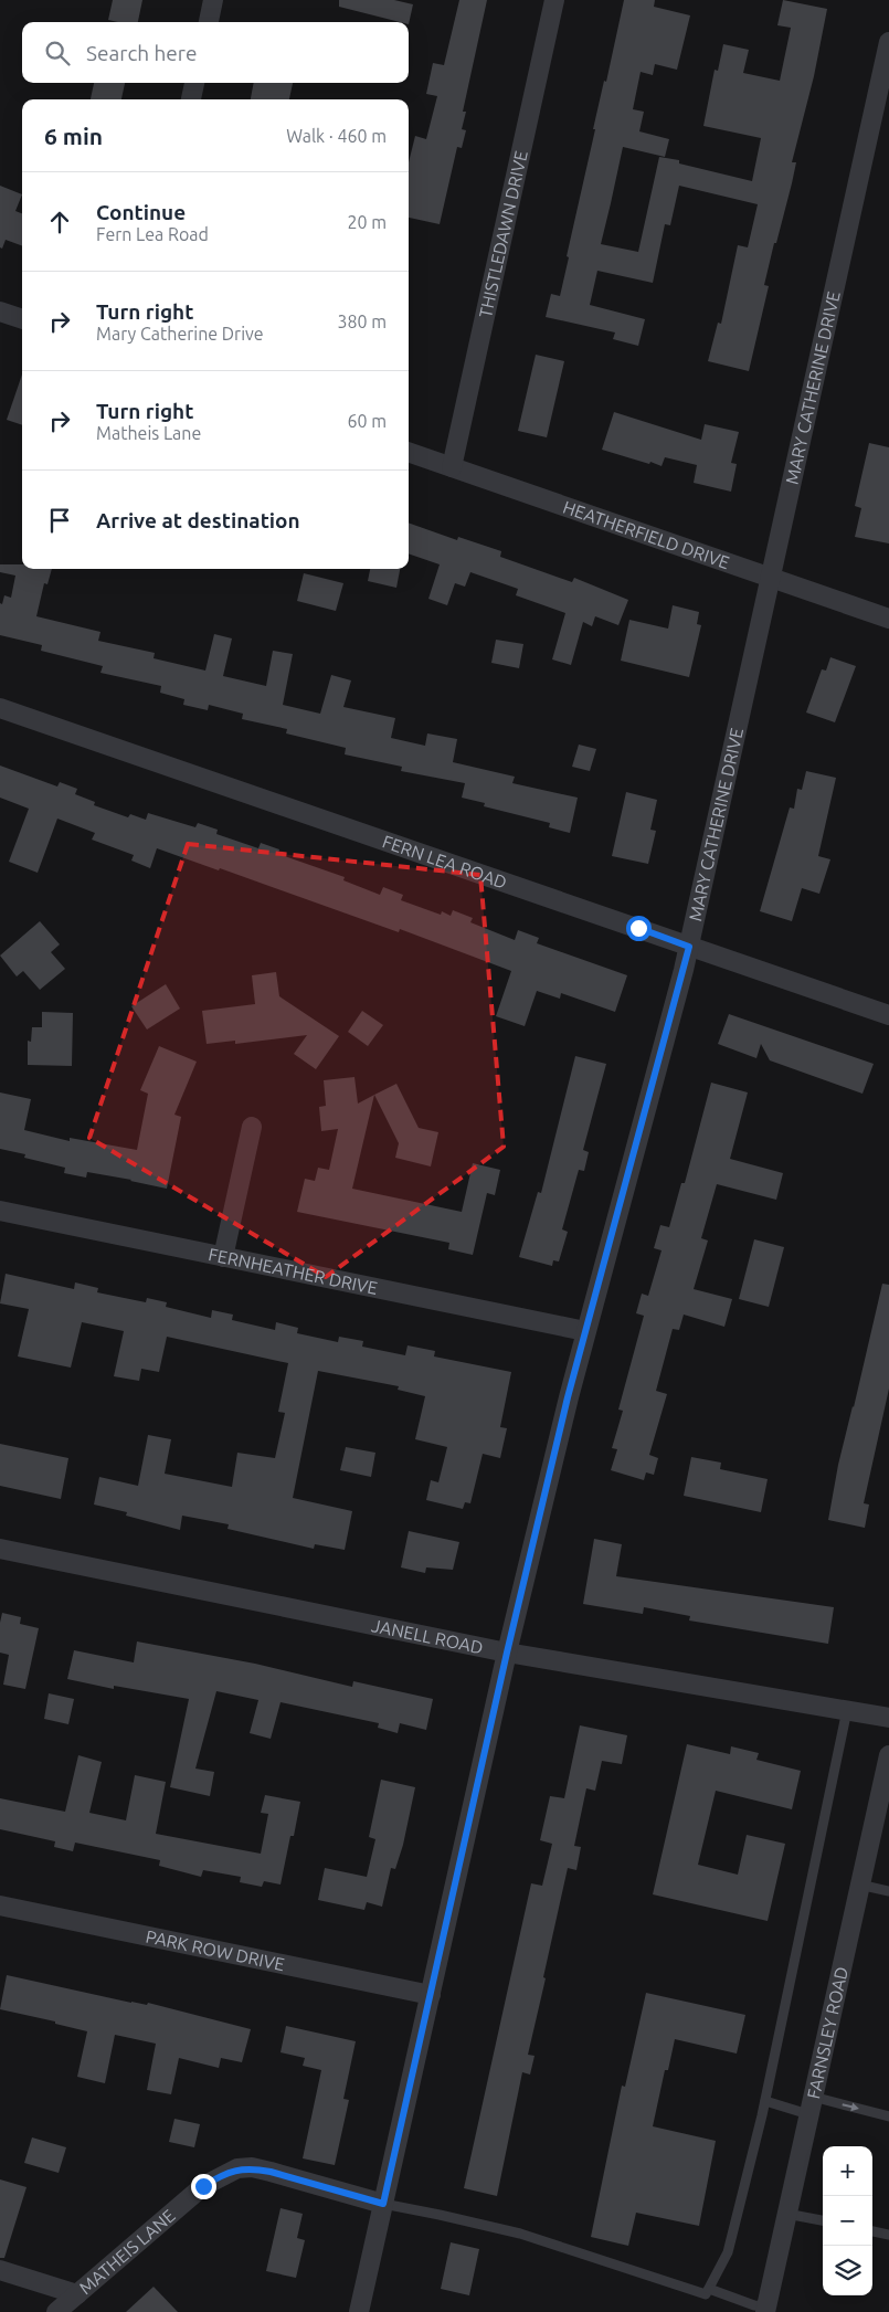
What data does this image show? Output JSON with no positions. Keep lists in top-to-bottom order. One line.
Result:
{"streets":{"street":["THISTLEDAWN DRIVE","MARY CATHERINE DRIVE","HEATHERFIELD DRIVE","FERN LEA ROAD","FERNHEATHER DRIVE","JANELL ROAD","PARK ROW DRIVE","FARNSLEY ROAD","MATHEIS LANE"]},"crossings":[["THISTLEDAWN DRIVE","HEATHERFIELD DRIVE"],["MARY CATHERINE DRIVE","HEATHERFIELD DRIVE"],["MARY CATHERINE DRIVE","FERN LEA ROAD"],["MARY CATHERINE DRIVE","FERNHEATHER DRIVE"],["MARY CATHERINE DRIVE","JANELL ROAD"],["MARY CATHERINE DRIVE","PARK ROW DRIVE"],["MARY CATHERINE DRIVE","MATHEIS LANE"]],"page":{"search":"Search here","heading":["6 min","Walk · 460 m"],"list":[["Continue","Fern Lea Road","20 m"],["Turn right","Mary Catherine Drive","380 m"],["Turn right","Matheis Lane","60 m"],"Arrive at destination"],"map_buttons":["+","−"]}}
